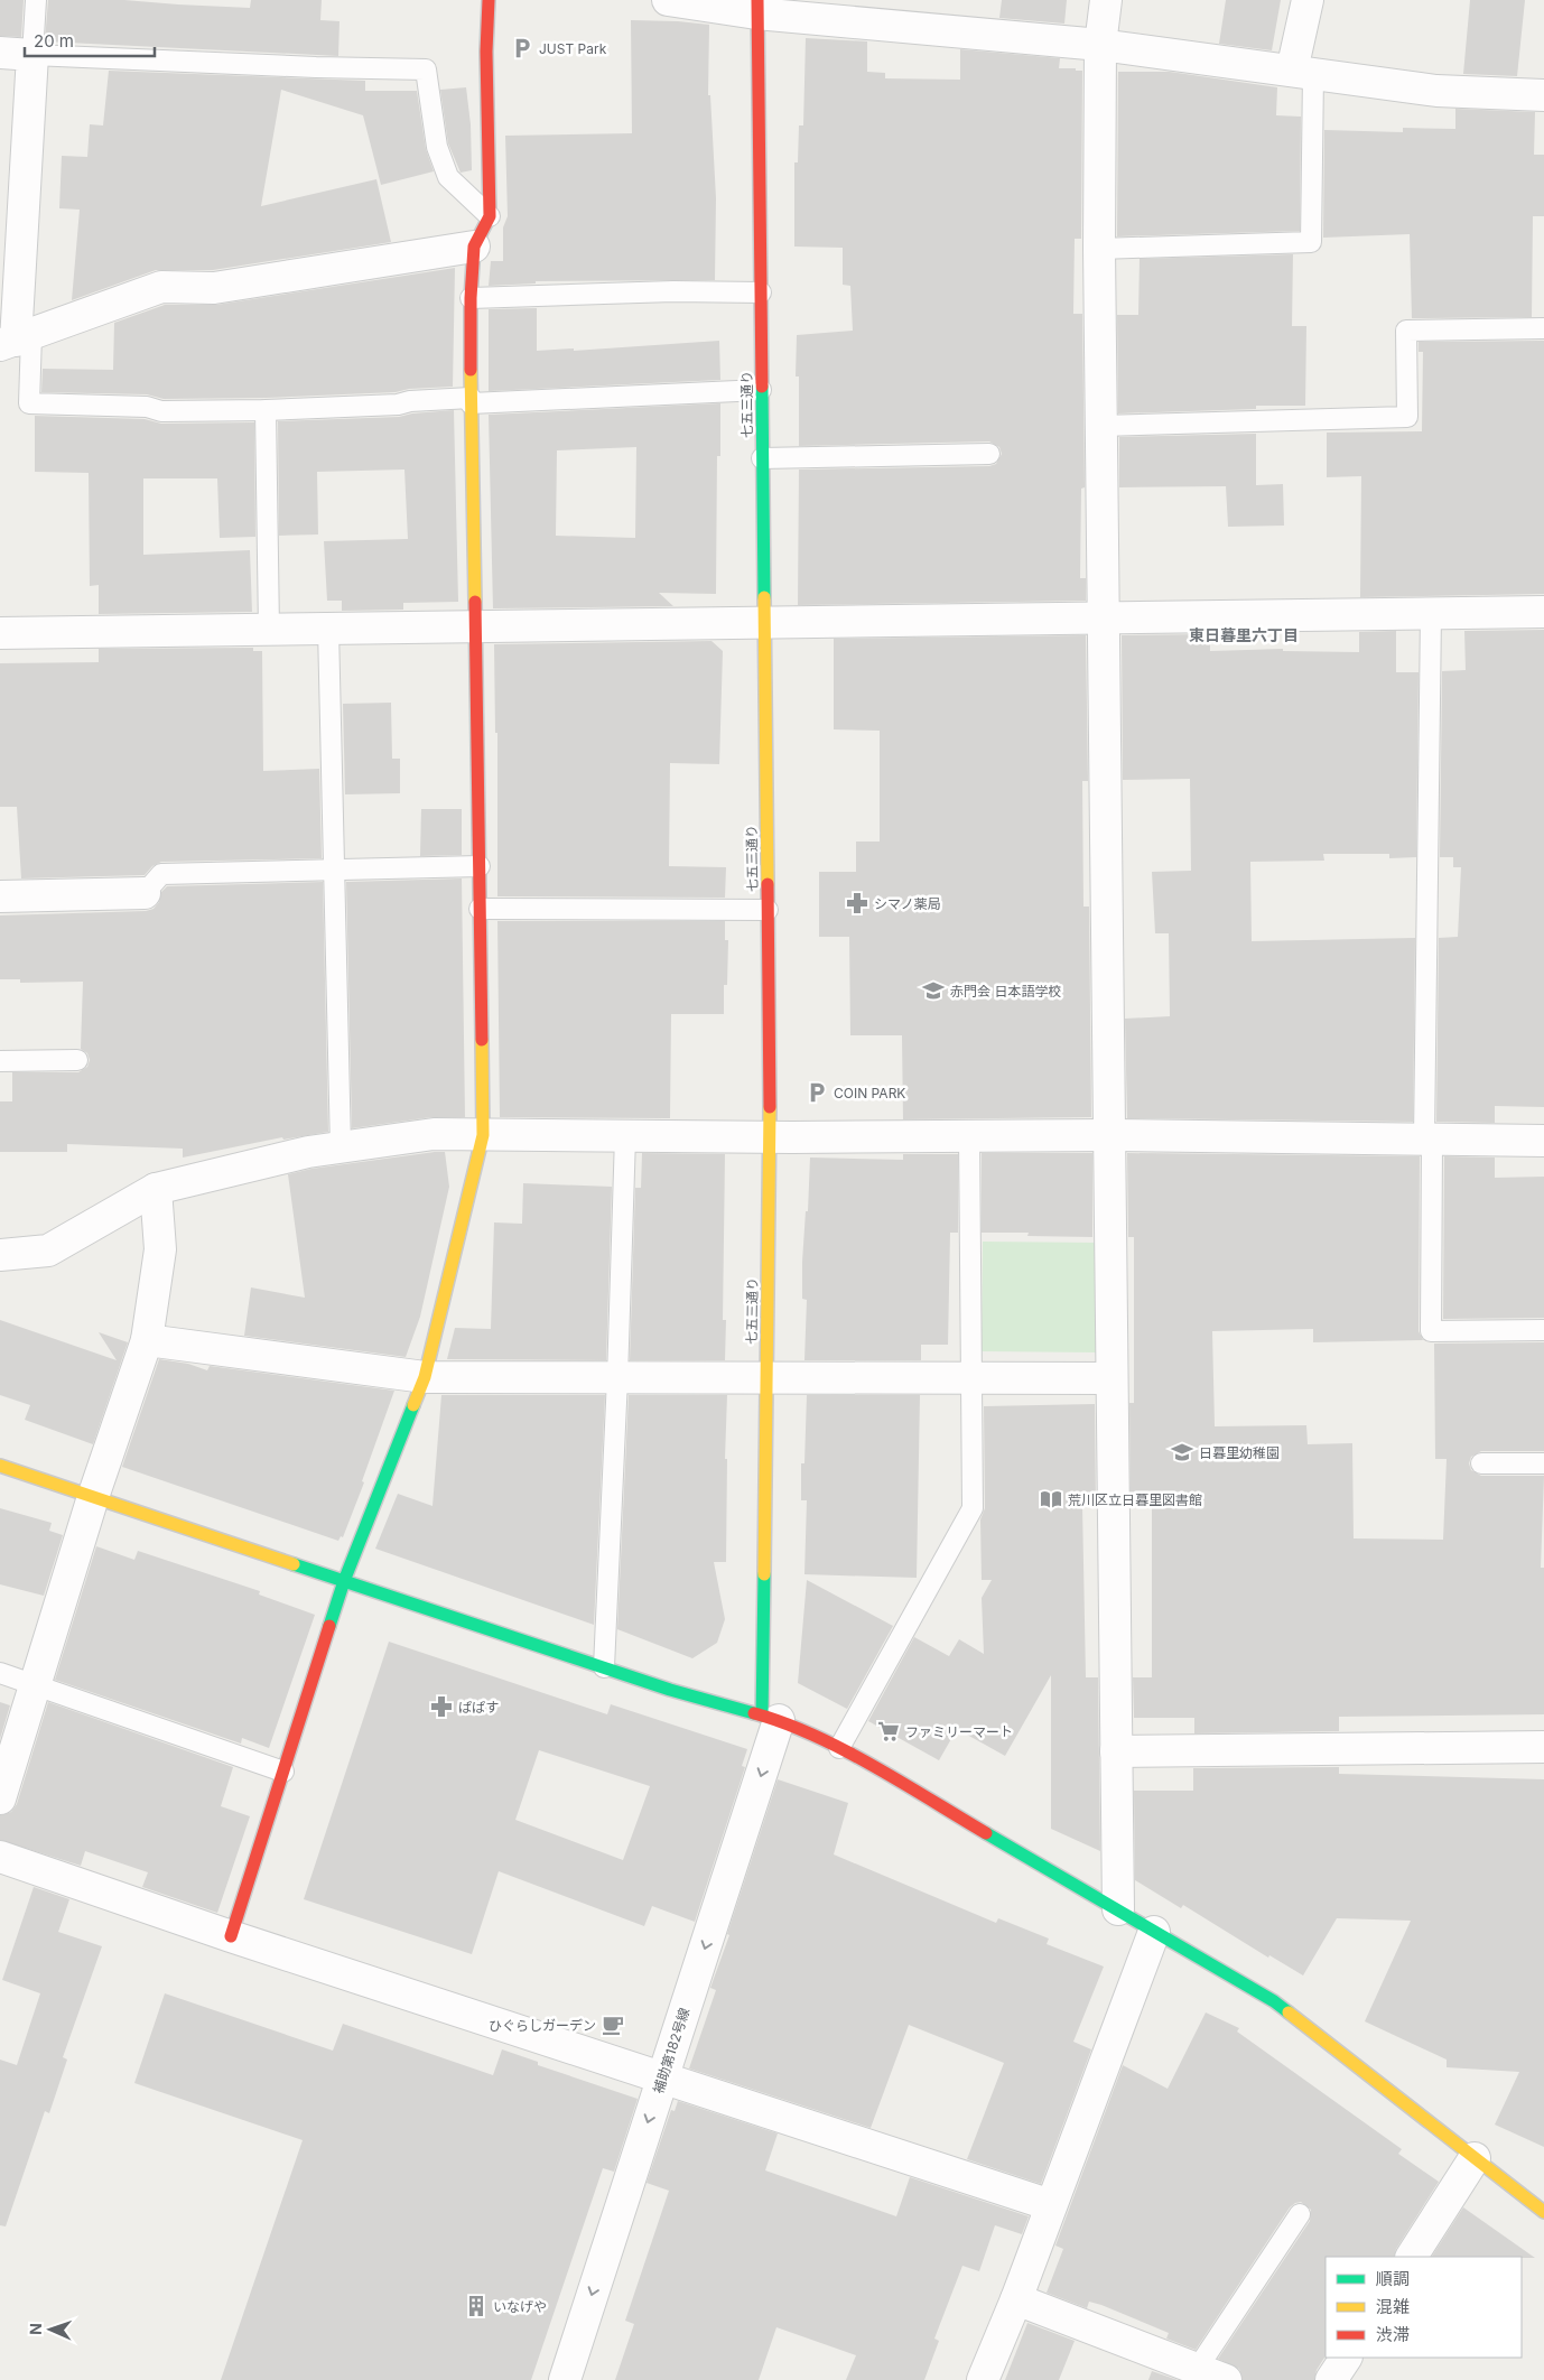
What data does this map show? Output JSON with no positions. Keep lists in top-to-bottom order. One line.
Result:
{"streets":{"street":["七五三通り","補助第182号線"]},"crossings":[["七五三通り","補助第182号線"]],"one_way":["補助第182号線"],"districts":["東日暮里六丁目"],"places":{"parking":["JUST Park","COIN PARK"],"pharmacy":["シマノ薬局","ぱぱす"],"school or university":["赤門会 日本語学校","日暮里幼稚園"],"library":["荒川区立日暮里図書館"],"supermarket":["ファミリーマート"],"cafe":["ひぐらしガーデン"],"building":["いなげや"]},"legend":["順調","混雑","渋滞"],"scale_bar":"20 m","north":"left"}
